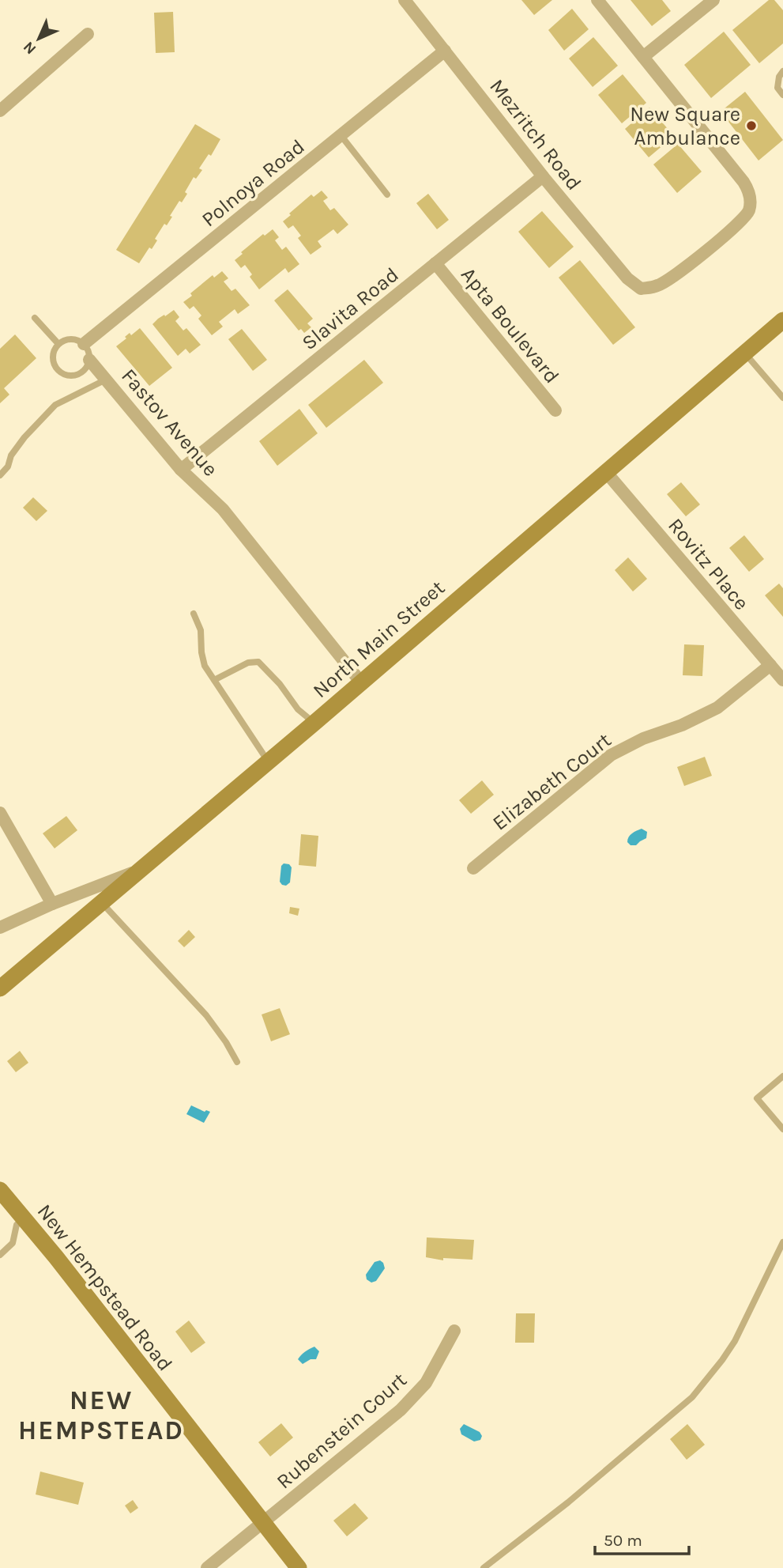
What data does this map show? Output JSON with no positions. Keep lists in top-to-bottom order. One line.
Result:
{"streets":{"main road":["North Main Street","New Hempstead Road"],"street":["Mezritch Road","Polnoya Road","Slavita Road","Apta Boulevard","Fastov Avenue","Rovitz Place","Elizabeth Court","Rubenstein Court"]},"crossings":[["Mezritch Road","Polnoya Road"],["Mezritch Road","Slavita Road"],["Polnoya Road","Fastov Avenue"],["Slavita Road","Apta Boulevard"],["Slavita Road","Fastov Avenue"],["Fastov Avenue","North Main Street"],["Rovitz Place","North Main Street"],["Rovitz Place","Elizabeth Court"],["New Hempstead Road","Rubenstein Court"]],"districts":["NEW HEMPSTEAD"],"places":["New Square Ambulance"],"scale_bar":"50 m","north":"bottom left"}
